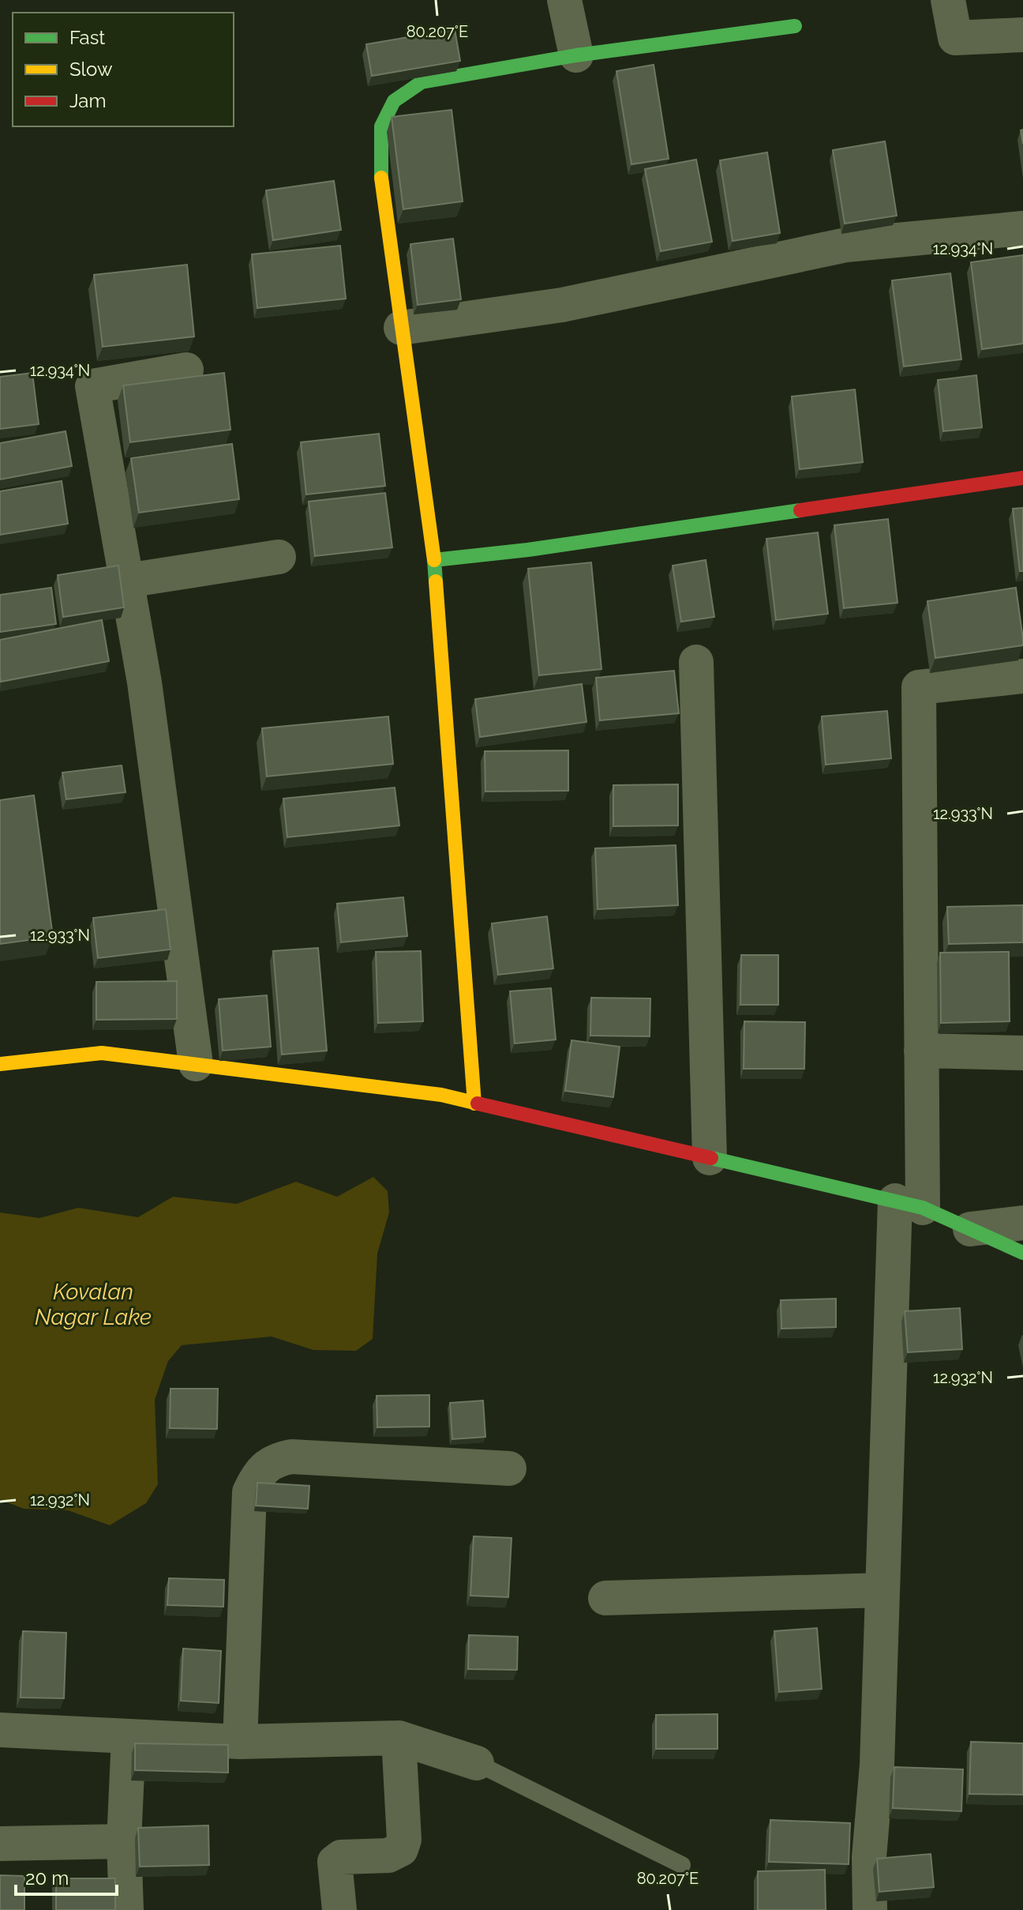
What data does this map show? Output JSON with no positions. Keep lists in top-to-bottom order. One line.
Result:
{"water":["Kovalan Nagar Lake"],"legend":["Fast","Slow","Jam"],"scale_bar":"20 m","coordinates":["80.207°E","12.934°N","12.933°N","12.932°N"]}
